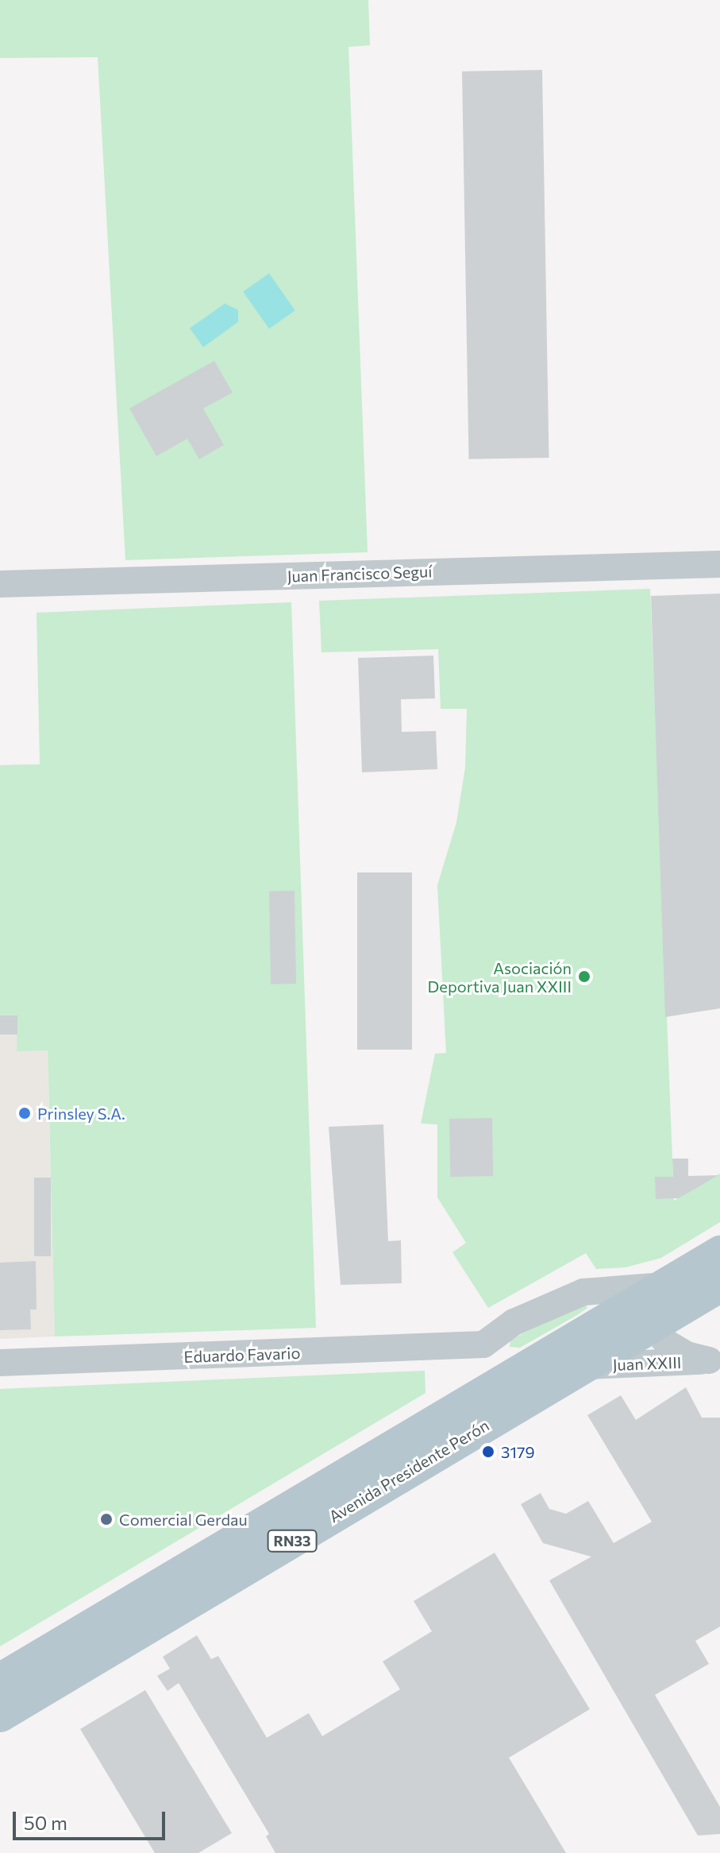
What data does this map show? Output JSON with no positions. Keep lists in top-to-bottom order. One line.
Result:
{"streets":{"main road":["Avenida Presidente Perón","RN33"],"street":["Juan Francisco Seguí","Eduardo Favario","Juan XXIII"]},"crossings":[["Juan XXIII","Avenida Presidente Perón"]],"places":["Asociación Deportiva Juan XXIII","Prinsley S.A.","3179","Comercial Gerdau"],"scale_bar":"50 m"}
